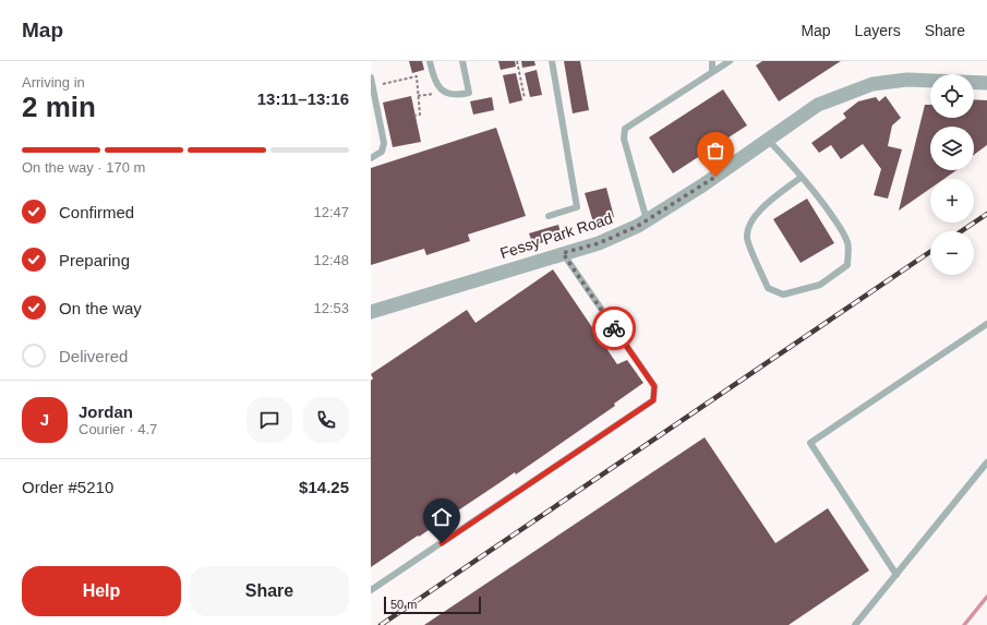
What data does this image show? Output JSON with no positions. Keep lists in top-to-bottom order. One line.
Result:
{"streets":{"street":["Fessy Park Road"]},"scale_bar":"50 m","page":{"header":"Map","nav":["Map","Layers","Share"],"heading":["2 min","Arriving in","13:11–13:16"],"panel":["Jordan","Courier · 4.7","Order #5210","$14.25"],"map_buttons":["+","−"],"bar":"On the way · 170 m","list":[["Confirmed","12:47"],["Preparing","12:48"],["On the way","12:53"],"Delivered"],"round":"J","buttons":["Help","Share"],"scale":"50 m"}}
